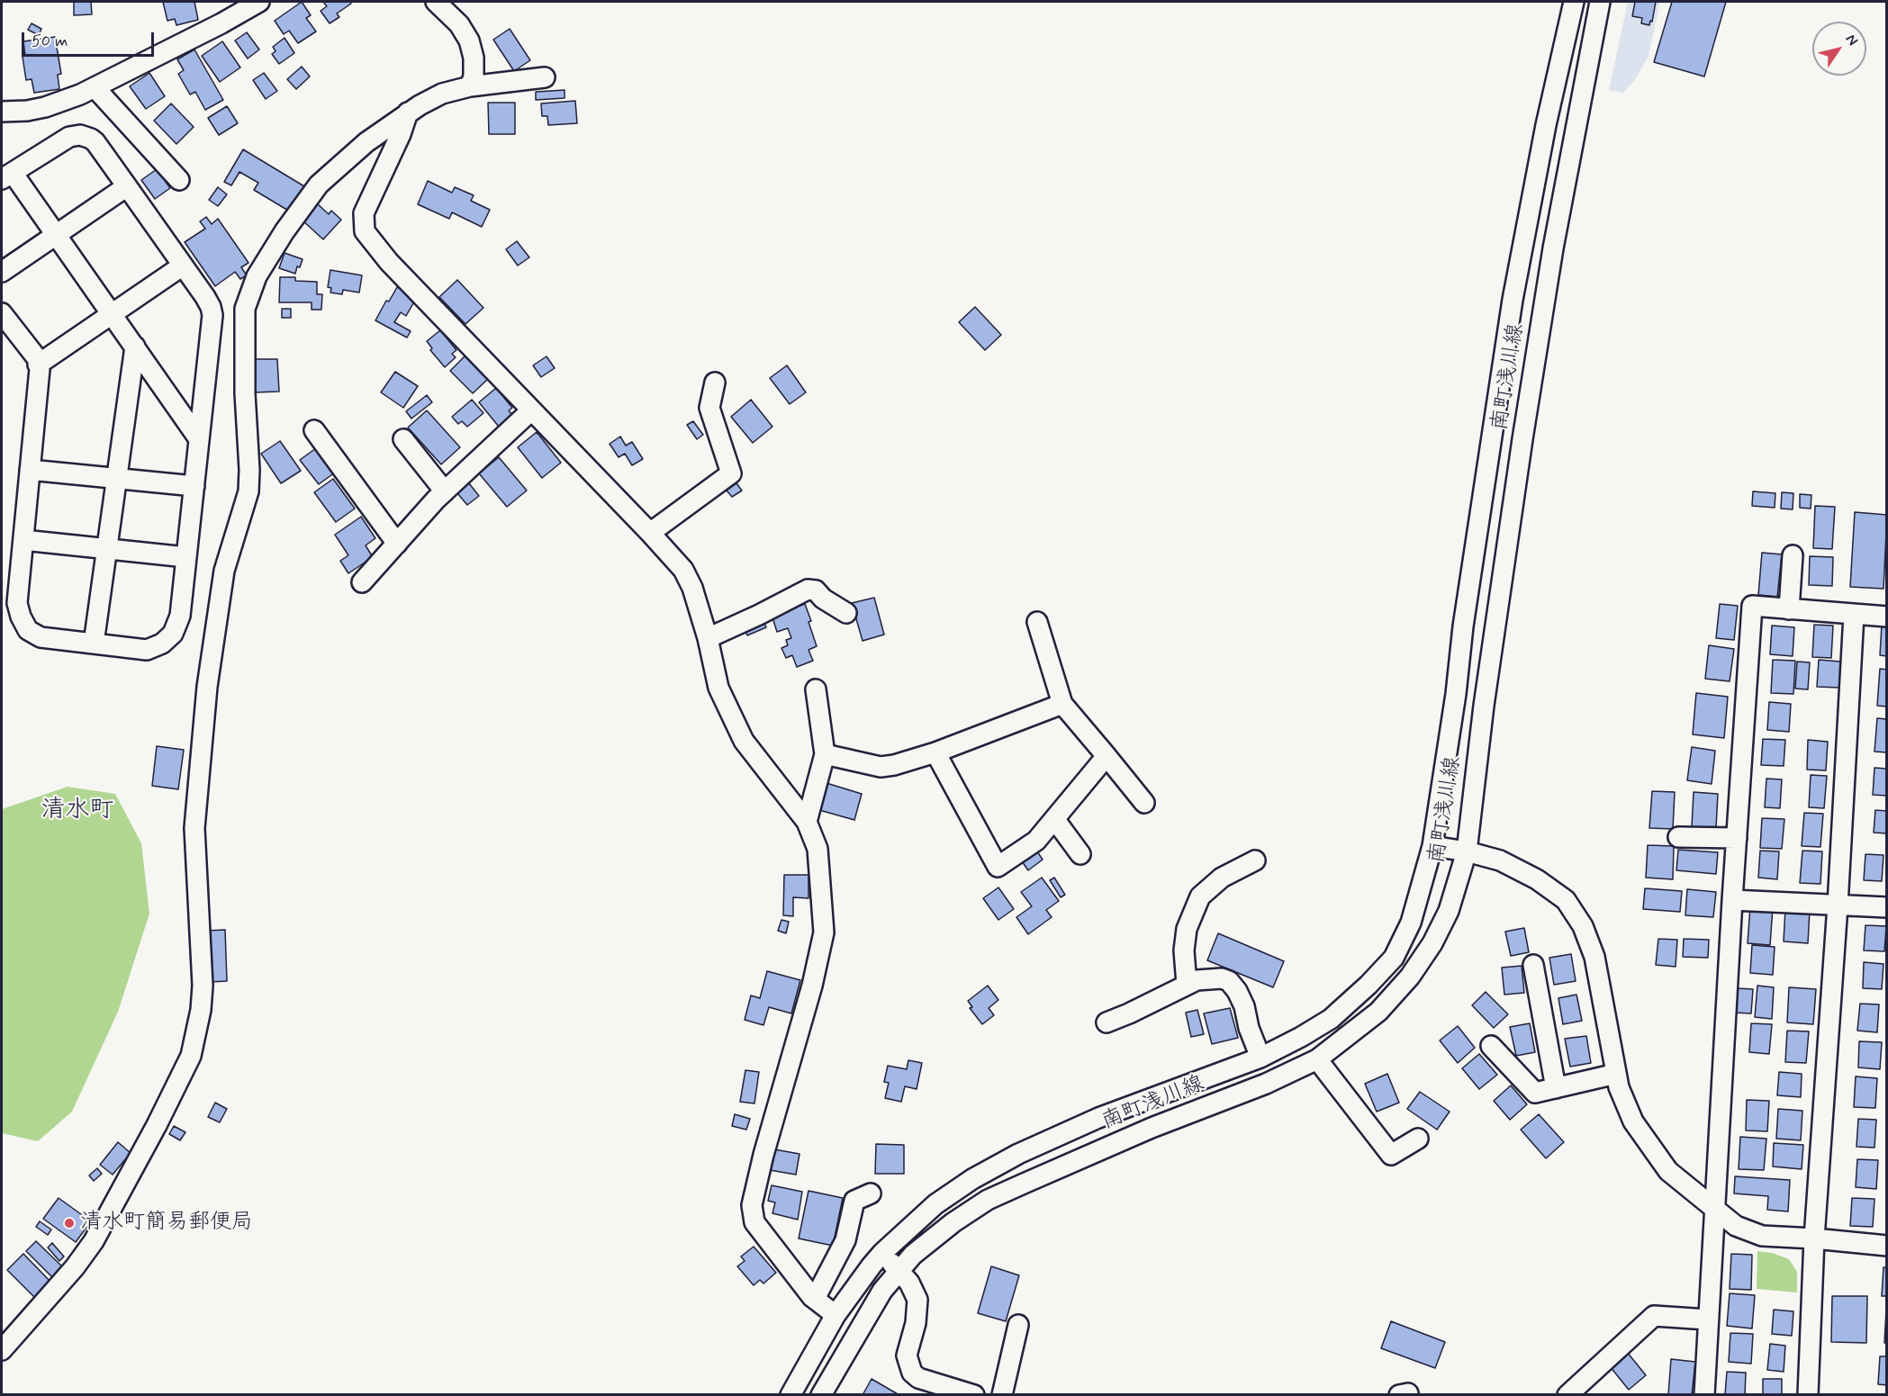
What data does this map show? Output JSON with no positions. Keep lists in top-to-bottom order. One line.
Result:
{"streets":{"street":["南町浅川線"]},"districts":["清水町"],"places":["清水町簡易郵便局"],"scale_bar":"50 m","north":"top right"}
